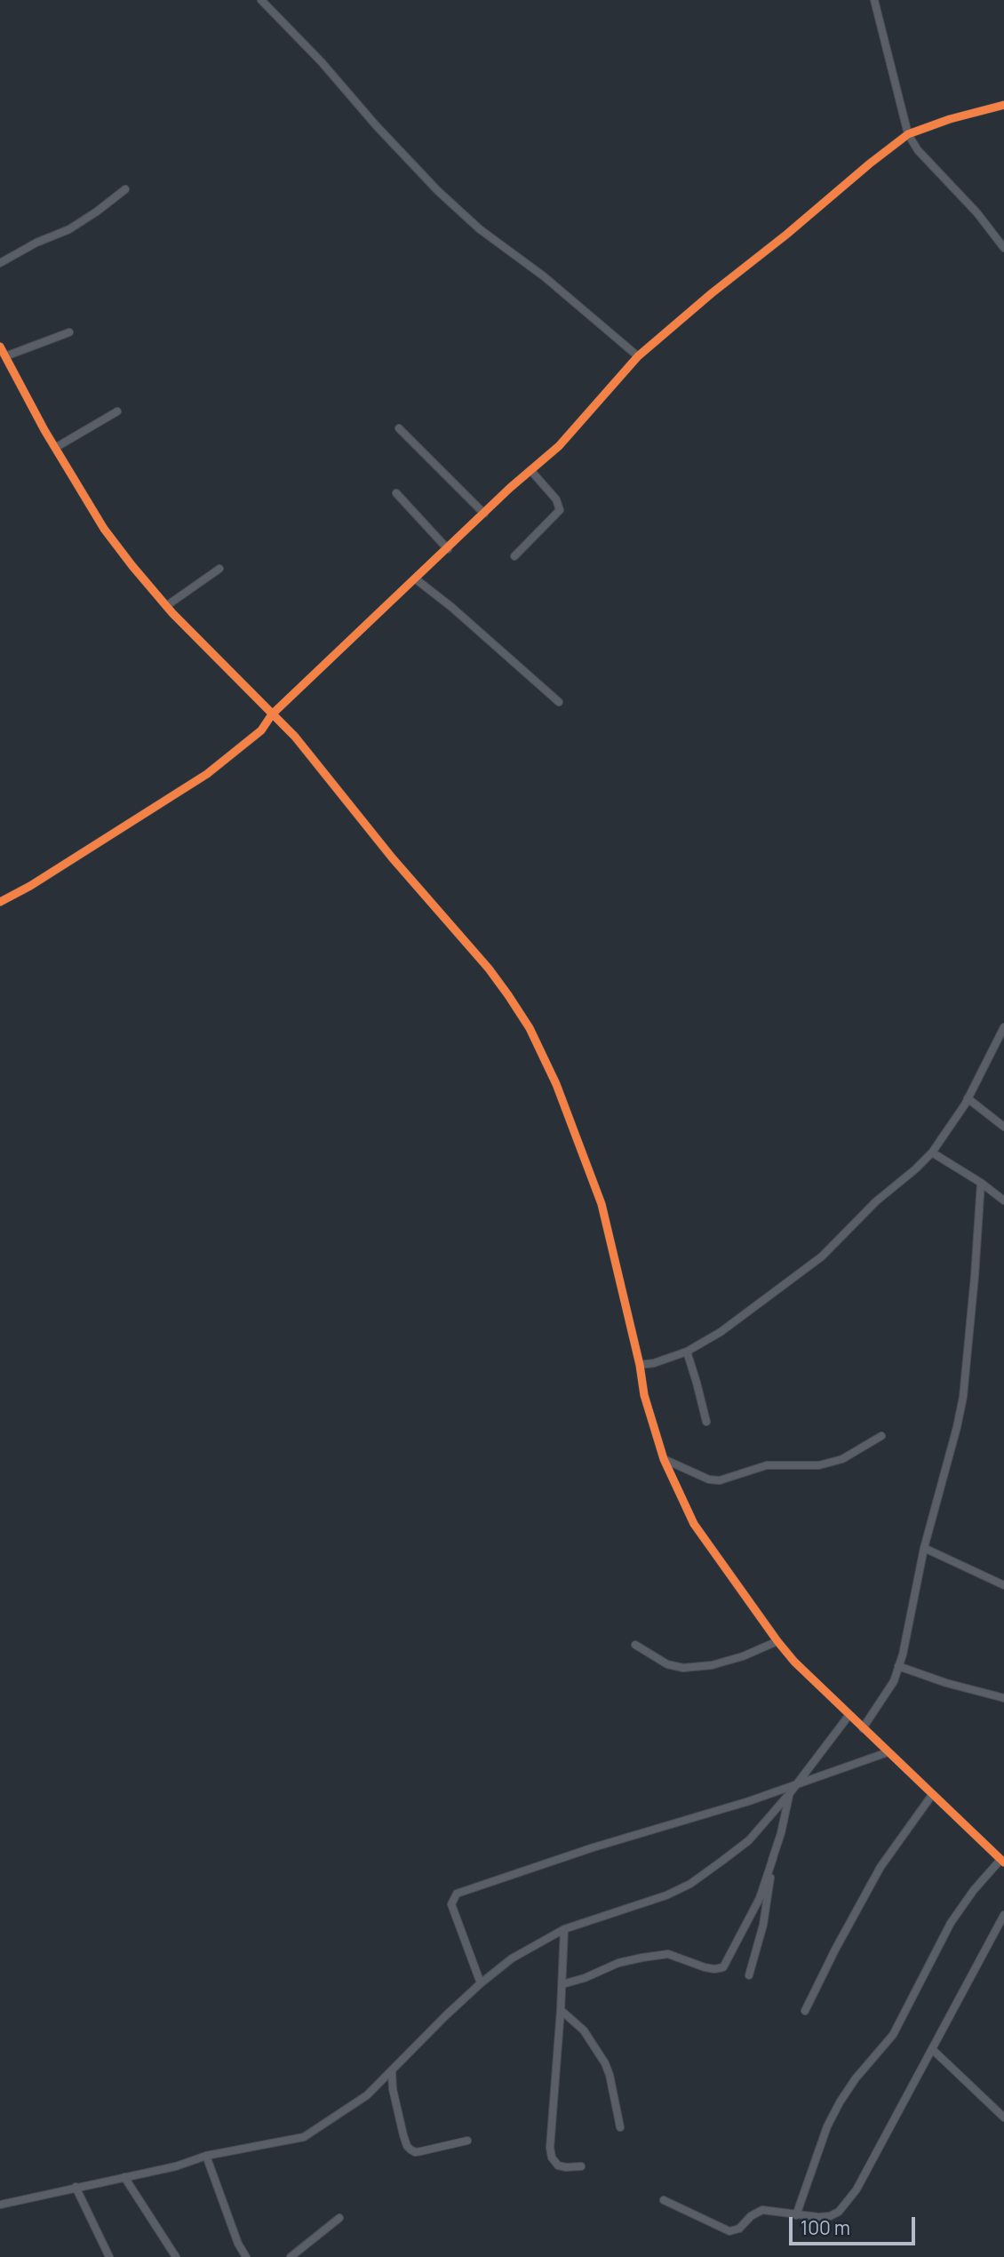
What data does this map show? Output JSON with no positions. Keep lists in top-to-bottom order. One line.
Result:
{"scale_bar":"100 m"}
